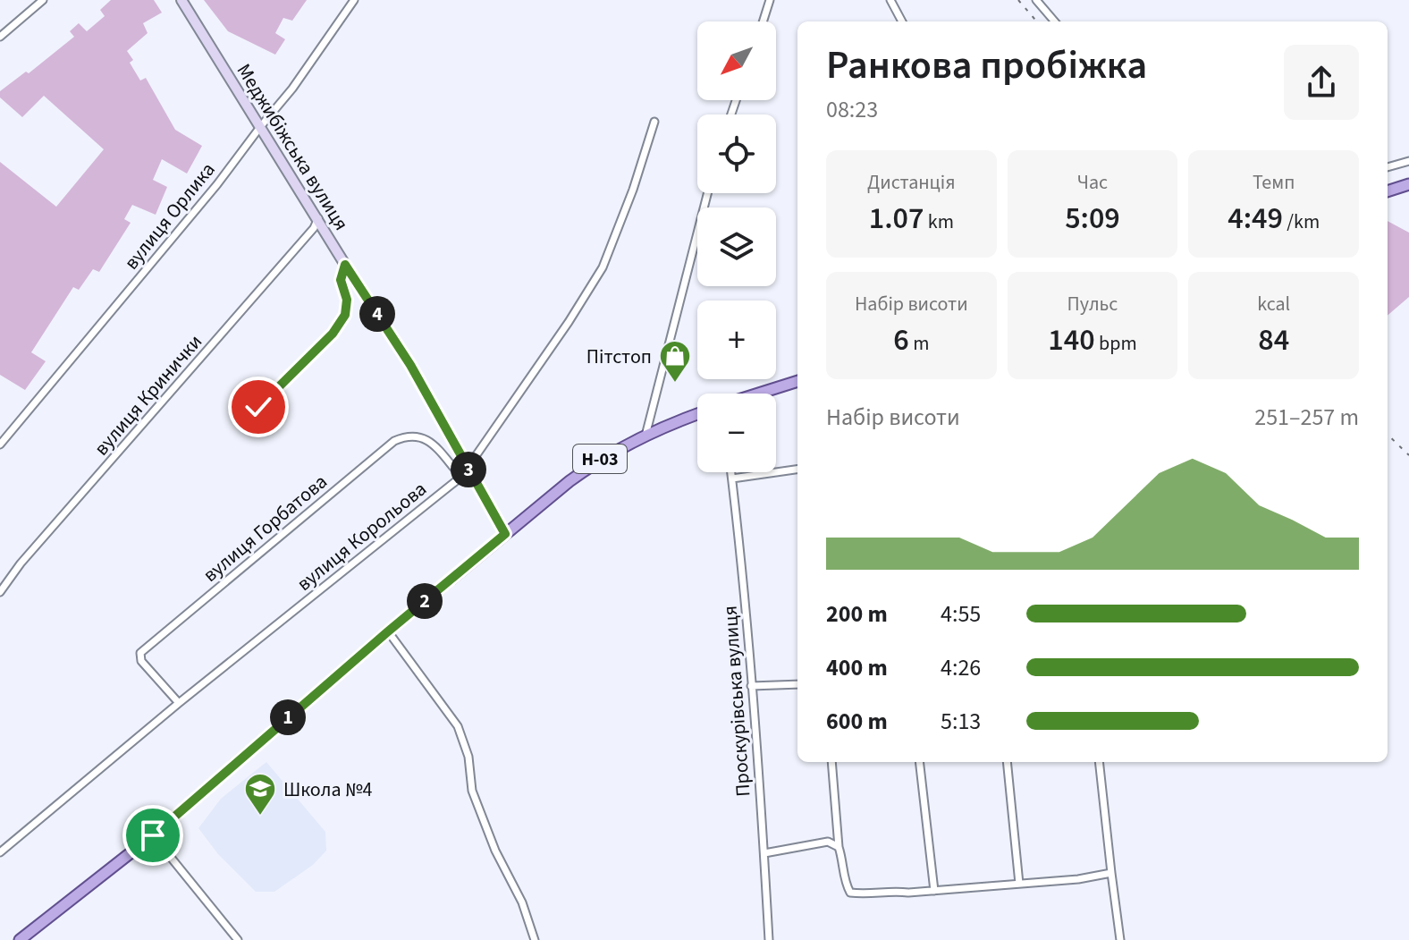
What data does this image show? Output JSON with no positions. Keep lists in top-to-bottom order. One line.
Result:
{"streets":{"main road":["Меджибіжська вулиця","Н-03"],"street":["вулиця Орлика","вулиця Кринички","вулиця Горбатова","вулиця Корольова","Проскурівська вулиця"]},"crossings":[["Меджибіжська вулиця","вулиця Орлика"],["Меджибіжська вулиця","вулиця Кринички"],["Меджибіжська вулиця","Н-03"],["Меджибіжська вулиця","вулиця Корольова"],["вулиця Горбатова","вулиця Корольова"]],"places":{"shop":["Пітстоп"],"school or university":["Школа №4"]},"north":"bottom left","page":{"map_buttons":["+","−"],"heading":["Ранкова пробіжка","08:23"],"stats":[["Дистанція","1.07 km"],["Час","5:09"],["Темп","4:49 /km"],["Набір висоти","6 m"],["Пульс","140 bpm"],["kcal","84"]],"pins":["4","3","2","1"],"chart":["Набір висоти","251–257 m"],"list":[{"name":"200 m","note":"4:55"},{"name":"400 m","note":"4:26"},{"name":"600 m","note":"5:13"}]}}
